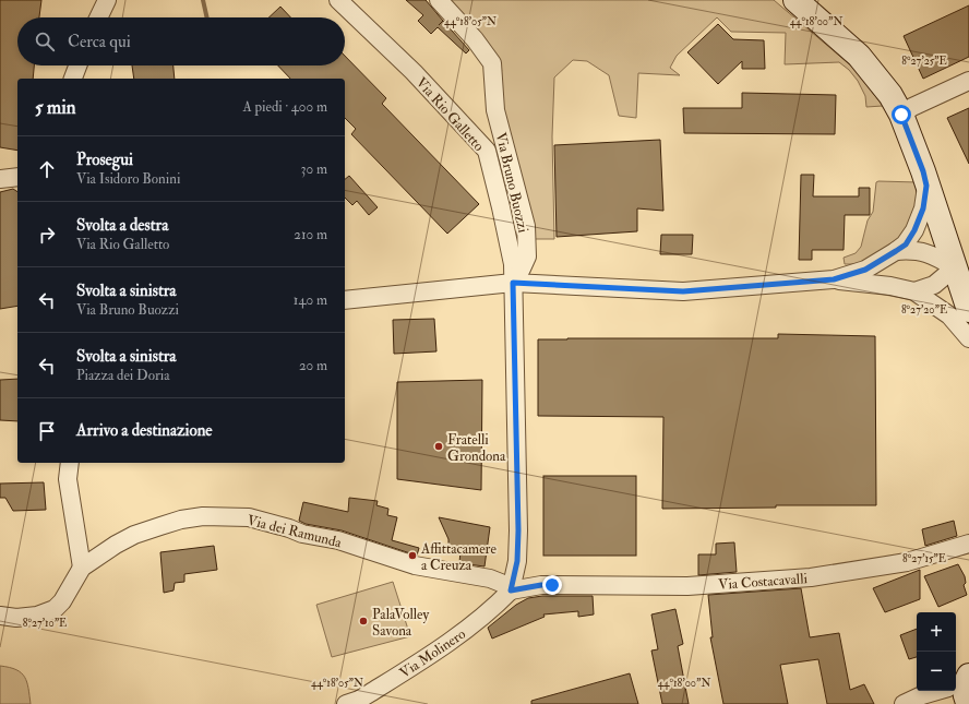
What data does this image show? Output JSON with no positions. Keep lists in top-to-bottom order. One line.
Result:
{"streets":{"street":["Via Rio Galletto","Via Bruno Buozzi","Via dei Ramunda","Via Costacavalli","Via Molinero"]},"crossings":[["Via Rio Galletto","Via Bruno Buozzi"],["Via dei Ramunda","Via Costacavalli"],["Via dei Ramunda","Via Molinero"],["Via Costacavalli","Via Molinero"]],"places":["Fratelli Grondona","Affittacamere a Creuza","PalaVolley Savona"],"page":{"search":"Cerca qui","heading":["5 min","A piedi · 400 m"],"list":[["Prosegui","Via Isidoro Bonini","30 m"],["Svolta a destra","Via Rio Galletto","210 m"],["Svolta a sinistra","Via Bruno Buozzi","140 m"],["Svolta a sinistra","Piazza dei Doria","20 m"],"Arrivo a destinazione"],"map_buttons":["+","−"]},"coordinates":["44°18'05\"N","44°18'00\"N","8°27'25\"E","8°27'20\"E","8°27'15\"E","8°27'10\"E"]}
